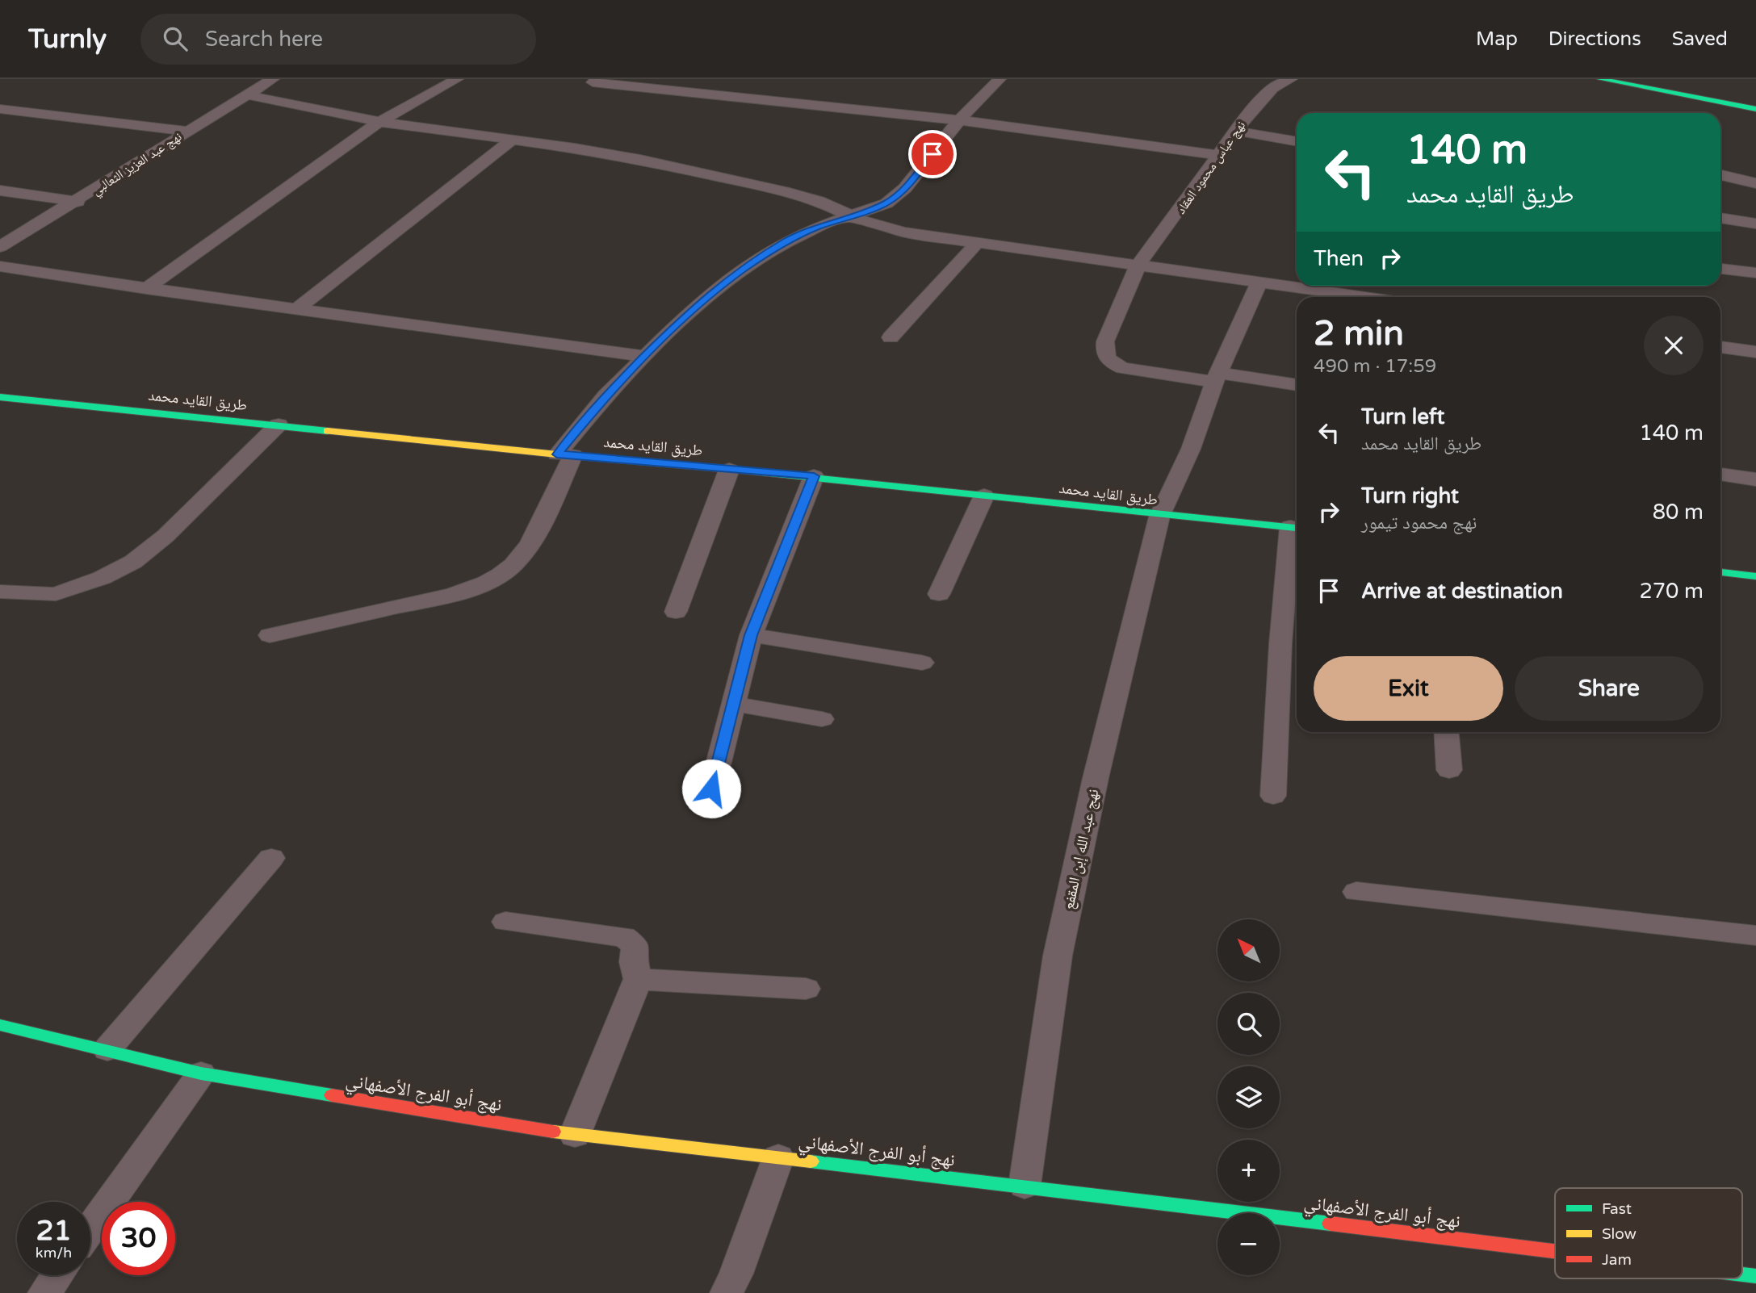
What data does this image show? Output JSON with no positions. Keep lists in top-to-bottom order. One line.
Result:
{"streets":{"main road":["طريق القايد محمد","نهج أبو الفرج الأصفهاني"],"street":["نهج عبد العزيز الثعالبي","نهج عباس محمود العقاد","نهج عبد الله إبن المقفع"]},"crossings":[["نهج عباس محمود العقاد","نهج عبد الله إبن المقفع"],["طريق القايد محمد","نهج عبد الله إبن المقفع"],["نهج عبد الله إبن المقفع","نهج أبو الفرج الأصفهاني"]],"legend":["Fast","Slow","Jam"],"north":"top left","page":{"header":"Turnly","search":"Search here","nav":["Map","Directions","Saved"],"turn":["140 m","طريق القايد محمد"],"then":"Then","heading":["2 min","490 m · 17:59"],"list":[{"name":"Turn left","note":"طريق القايد محمد","value":"140 m"},{"name":"Turn right","note":"نهج محمود تيمور","value":"80 m"},{"name":"Arrive at destination","value":"270 m"}],"buttons":["Exit","Share"],"map_buttons":["+","−"],"speed":"21 km/h","limit":"30"}}
